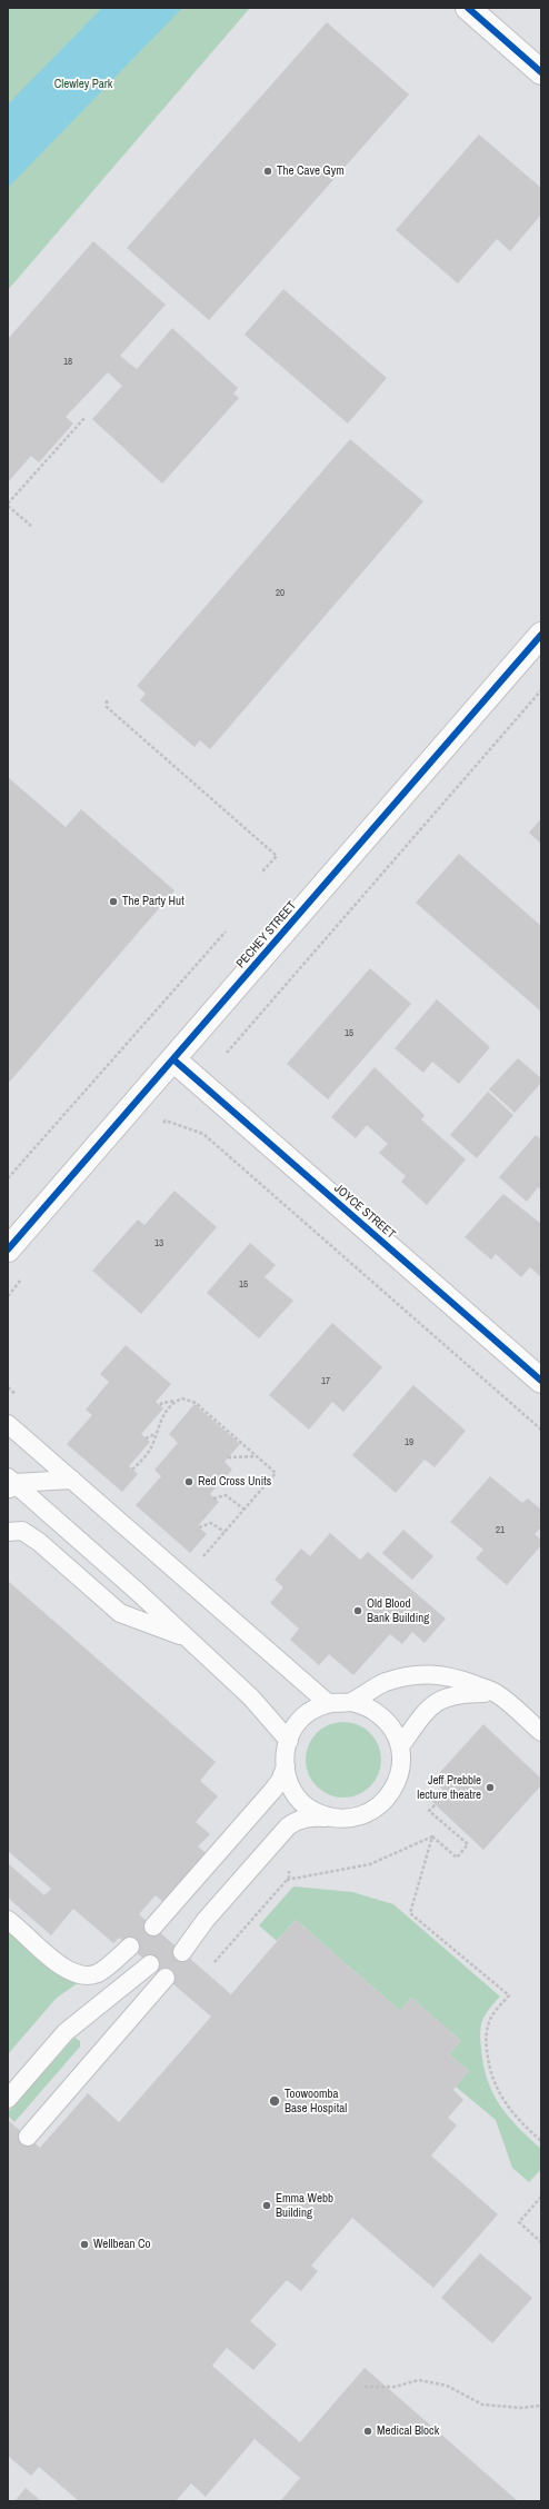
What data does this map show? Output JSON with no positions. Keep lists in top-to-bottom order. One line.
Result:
{"streets":{"street":["PECHEY STREET","JOYCE STREET"]},"crossings":[["PECHEY STREET","JOYCE STREET"]],"parks":["Clewley Park"],"places":["The Cave Gym","The Party Hut","Red Cross Units","Old Blood Bank Building","Jeff Prebble lecture theatre","Toowoomba Base Hospital","Emma Webb Building","Wellbean Co","Medical Block"],"house_numbers":["18","20","15","13","15","17","19","21"]}
